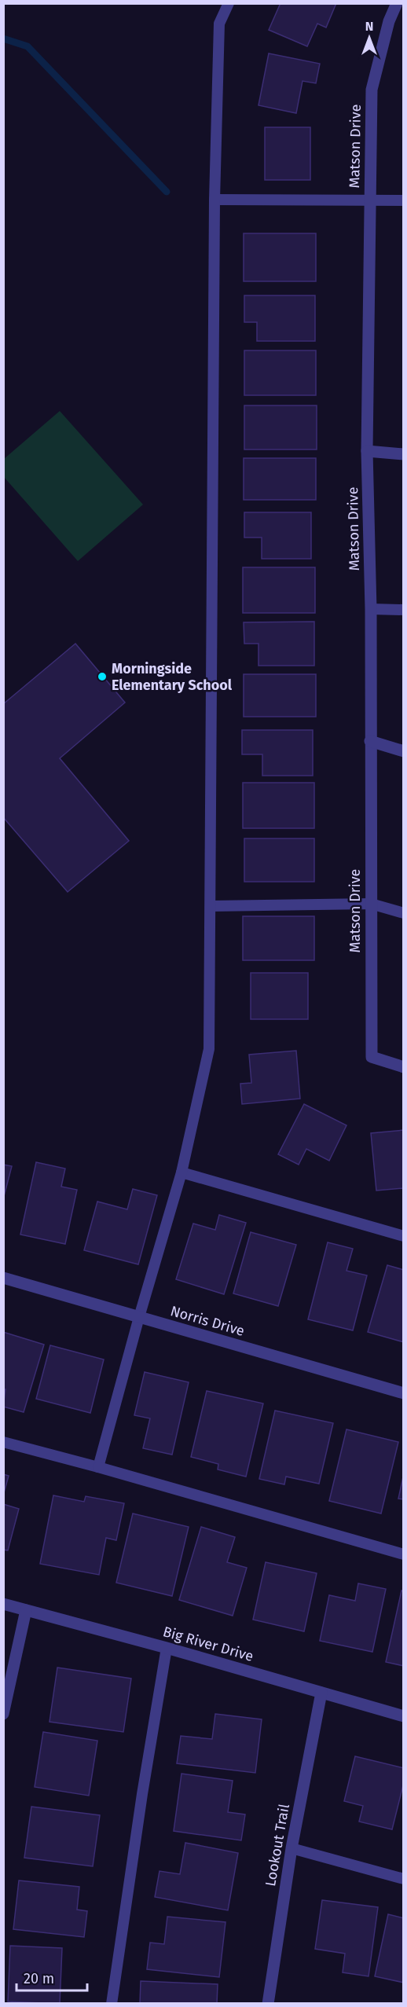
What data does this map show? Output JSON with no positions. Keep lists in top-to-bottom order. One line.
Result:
{"streets":{"street":["Matson Drive","Norris Drive","Big River Drive","Lookout Trail"]},"crossings":[["Big River Drive","Lookout Trail"]],"places":["Morningside Elementary School"],"scale_bar":"20 m","north":"top"}
